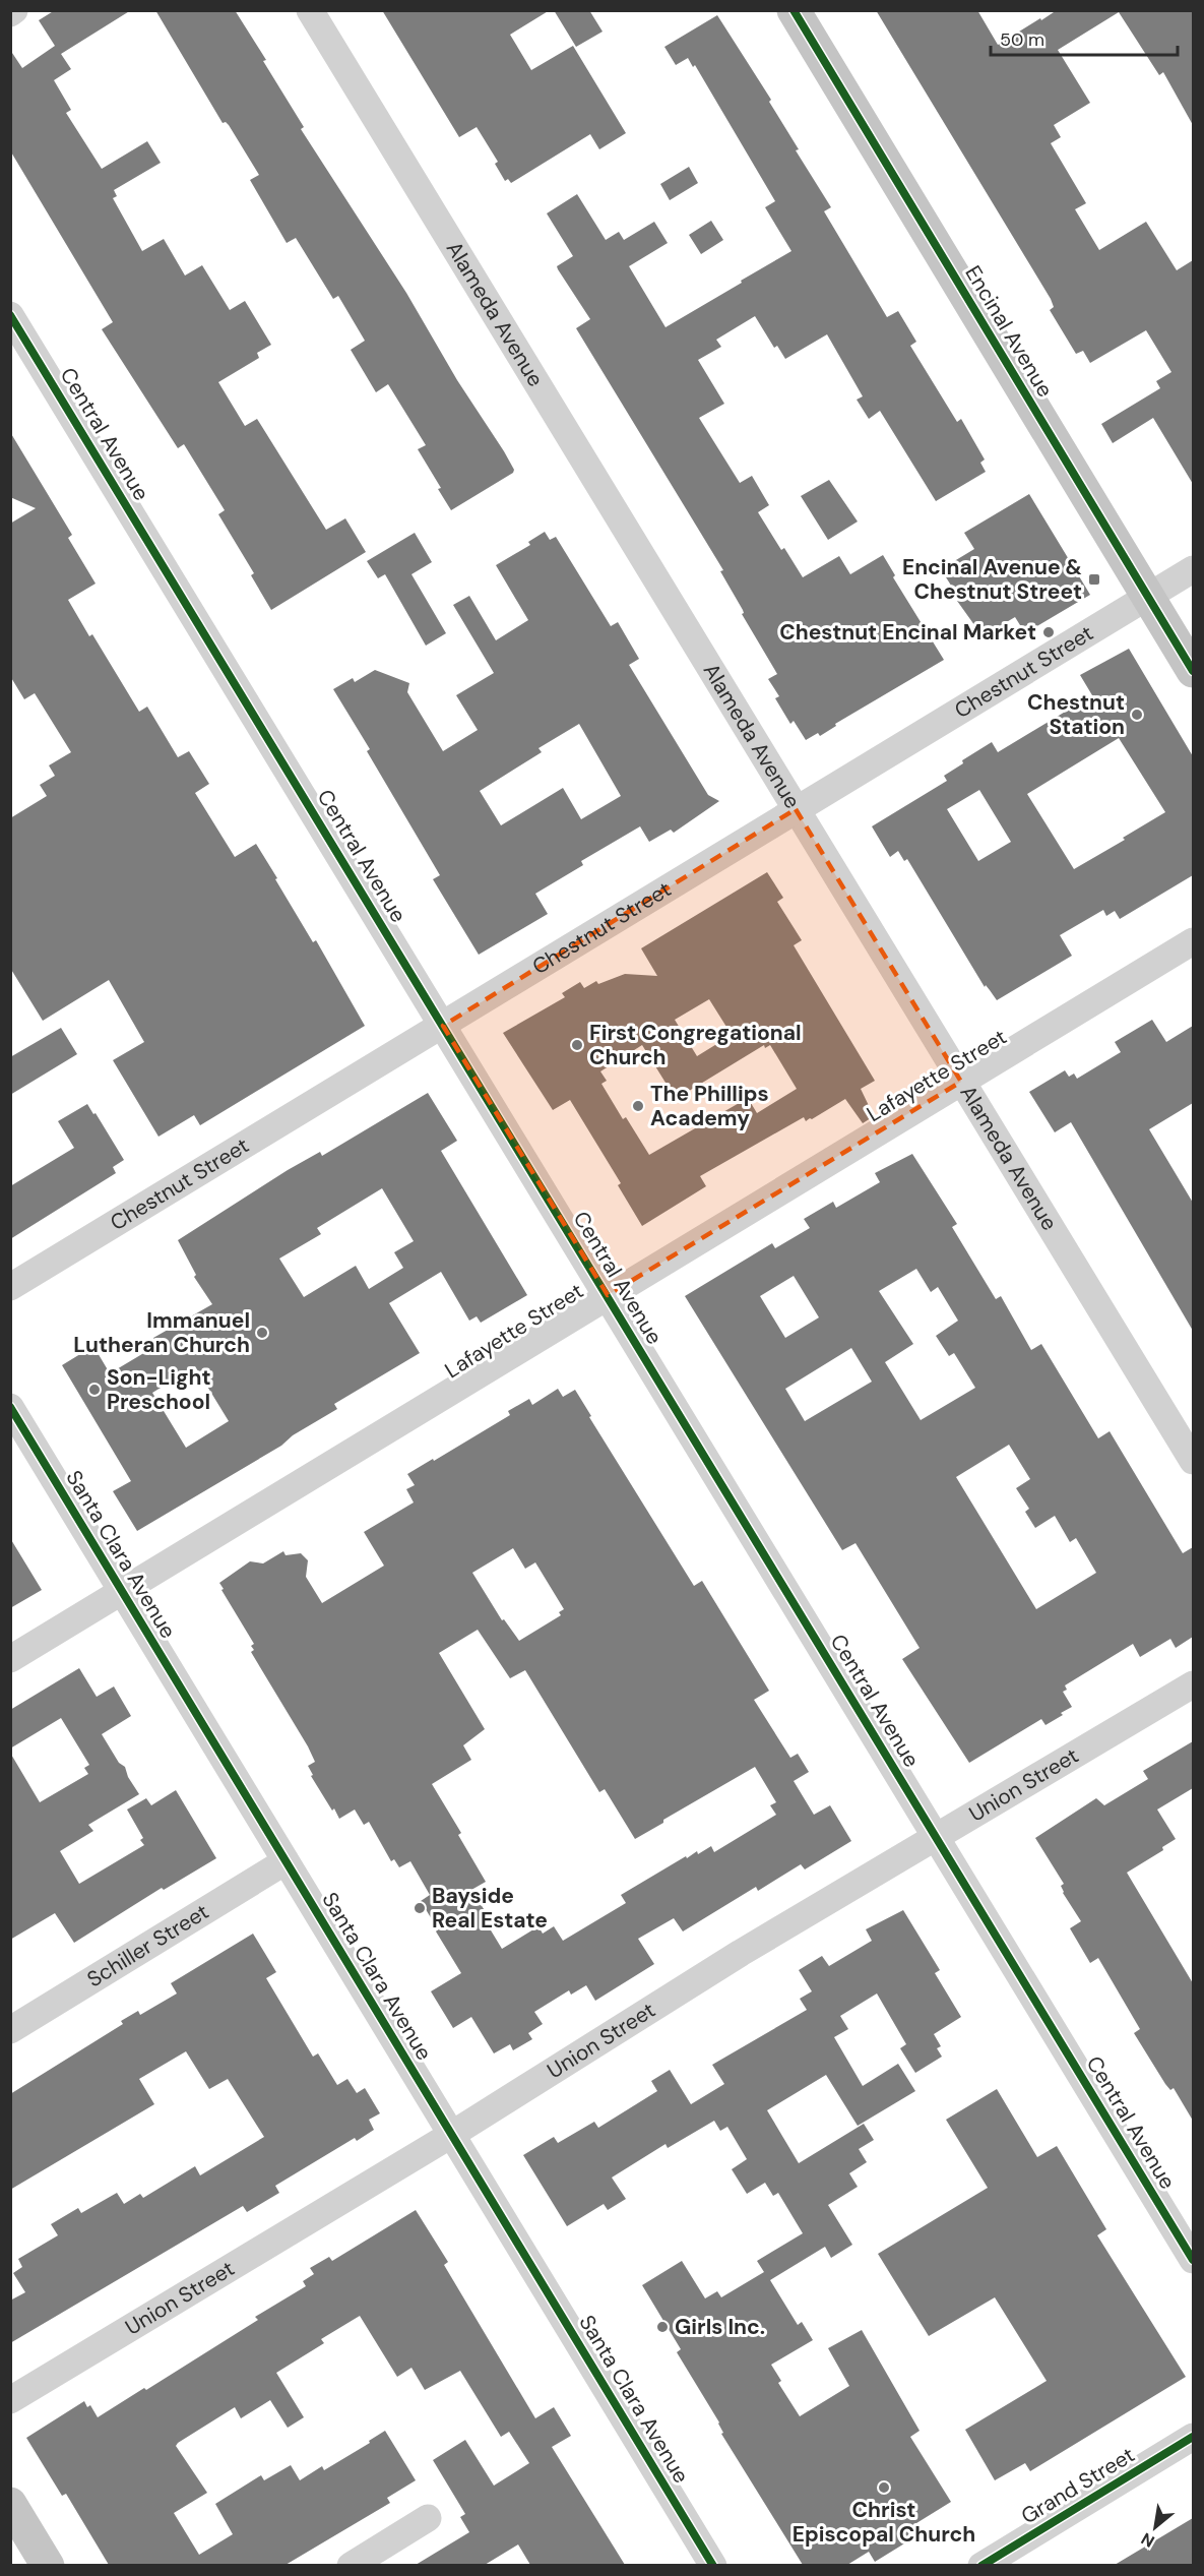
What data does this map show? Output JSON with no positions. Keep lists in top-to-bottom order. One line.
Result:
{"streets":{"main road":["Encinal Avenue"],"street":["Alameda Avenue","Central Avenue","Chestnut Street","Lafayette Street","Santa Clara Avenue","Union Street","Schiller Street","Grand Street"]},"crossings":[["Alameda Avenue","Chestnut Street"],["Alameda Avenue","Lafayette Street"],["Encinal Avenue","Chestnut Street"],["Central Avenue","Chestnut Street"],["Central Avenue","Lafayette Street"],["Central Avenue","Union Street"],["Lafayette Street","Santa Clara Avenue"],["Santa Clara Avenue","Union Street"],["Santa Clara Avenue","Schiller Street"]],"places":{"transit":["Encinal Avenue & Chestnut Street"],"other":["Chestnut Encinal Market","Chestnut Station","First Congregational Church","The Phillips Academy","Immanuel Lutheran Church","Son-Light Preschool","Bayside Real Estate","Girls Inc.","Christ Episcopal Church"]},"scale_bar":"50 m","north":"bottom left"}
